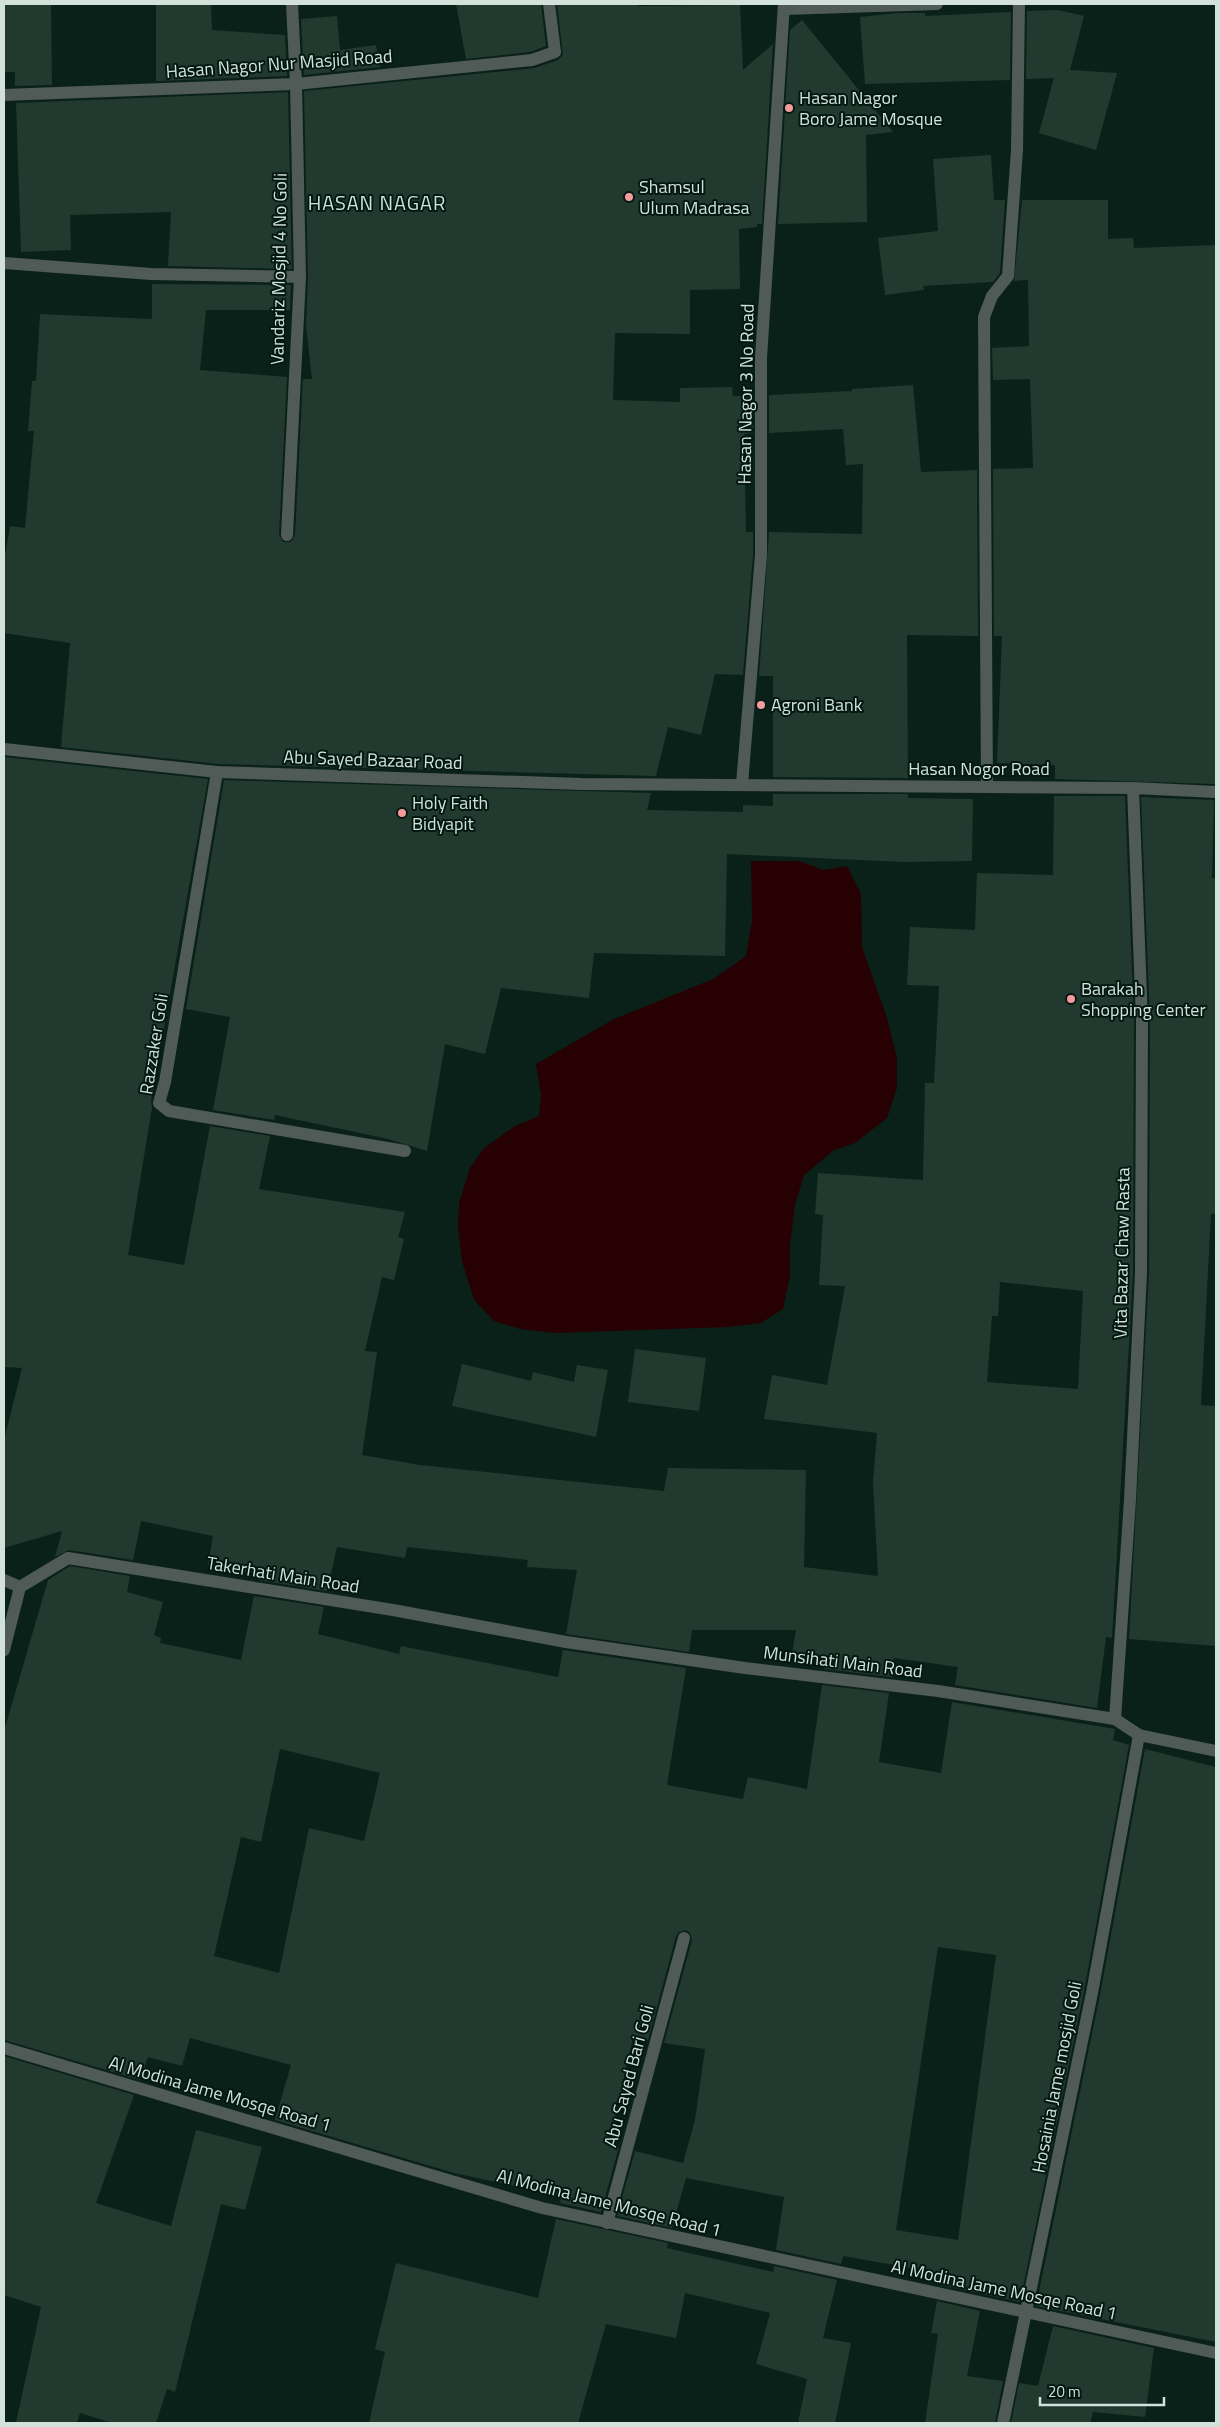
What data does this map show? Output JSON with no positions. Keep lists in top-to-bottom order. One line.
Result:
{"streets":{"street":["Hasan Nagor Nur Masjid Road","Vandariz Mosjid 4 No Goli","Hasan Nagor 3 No Road","Abu Sayed Bazaar Road","Hasan Nogor Road","Razzaker Goli","Vita Bazar Chaw Rasta","Takerhati Main Road","Munsihati Main Road","Abu Sayed Bari Goli","Hosainia Jame mosjid Goli","Al Modina Jame Mosqe Road 1"]},"crossings":[["Hasan Nagor Nur Masjid Road","Vandariz Mosjid 4 No Goli"],["Hasan Nagor 3 No Road","Abu Sayed Bazaar Road"],["Hasan Nagor 3 No Road","Hasan Nogor Road"],["Abu Sayed Bazaar Road","Hasan Nogor Road"],["Abu Sayed Bazaar Road","Razzaker Goli"],["Hasan Nogor Road","Vita Bazar Chaw Rasta"],["Vita Bazar Chaw Rasta","Munsihati Main Road"],["Takerhati Main Road","Munsihati Main Road"],["Abu Sayed Bari Goli","Al Modina Jame Mosqe Road 1"],["Hosainia Jame mosjid Goli","Al Modina Jame Mosqe Road 1"]],"districts":["HASAN NAGAR"],"places":["Hasan Nagor Boro Jame Mosque","Shamsul Ulum Madrasa","Agroni Bank","Holy Faith Bidyapit","Barakah Shopping Center"],"scale_bar":"20 m"}
